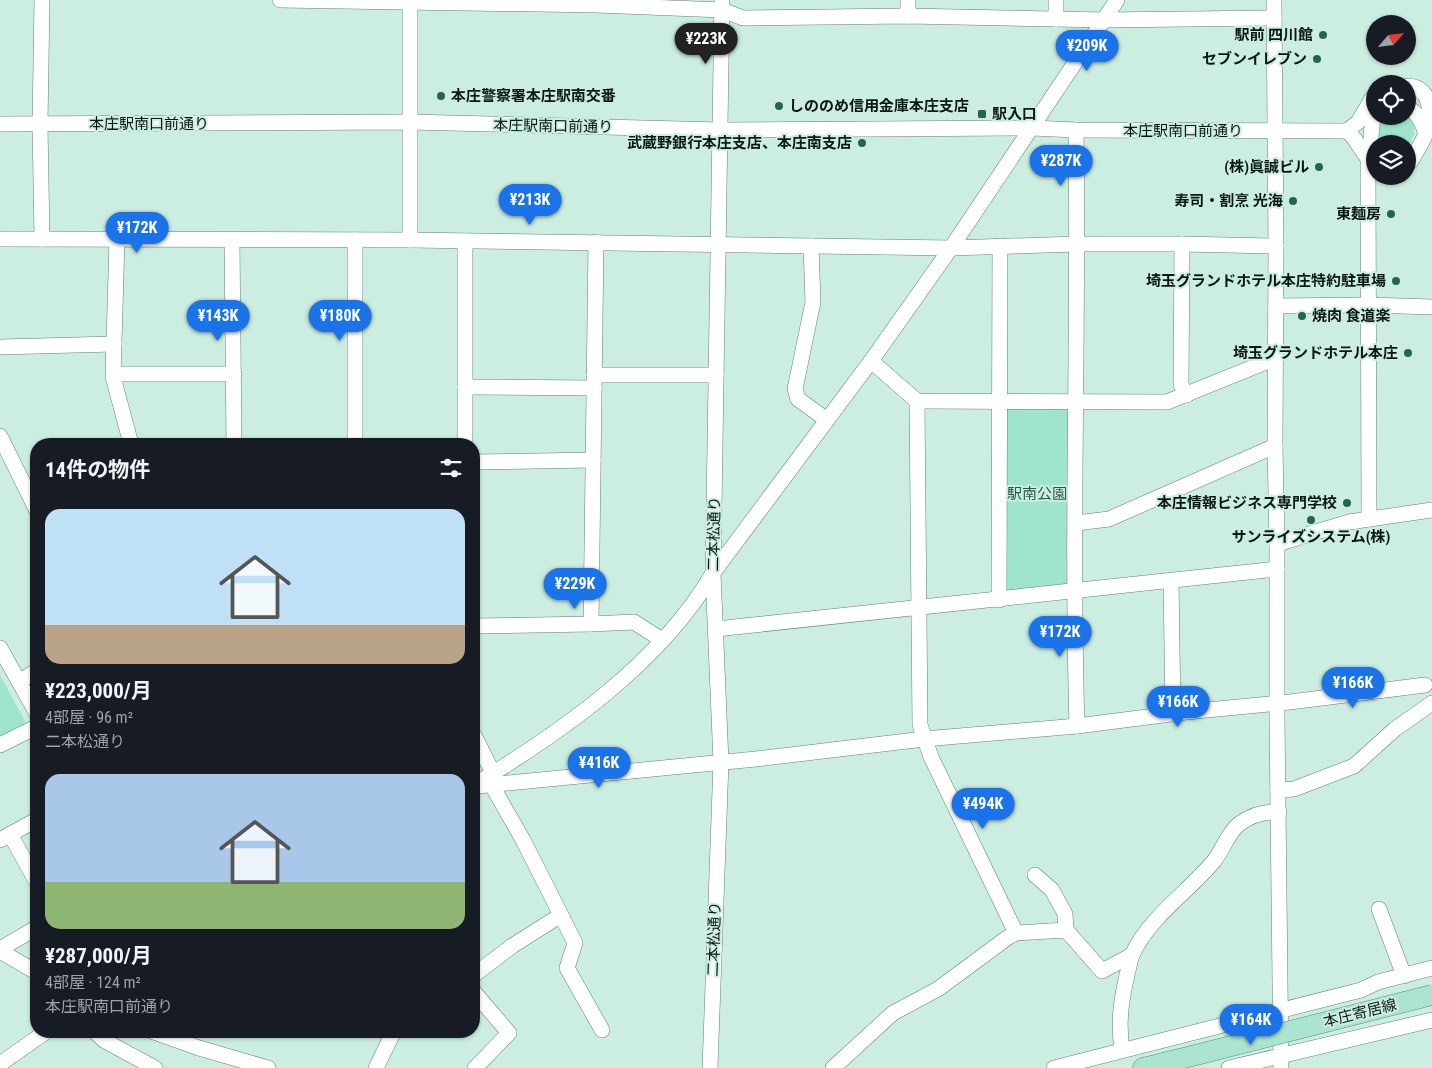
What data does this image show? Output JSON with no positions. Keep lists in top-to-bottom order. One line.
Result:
{"streets":{"main road":["本庄寄居線"],"street":["本庄駅南口前通り","二本松通り"]},"crossings":[["本庄駅南口前通り","二本松通り"]],"parks":["駅南公園"],"places":{"other":["駅前 四川館","セブンイレブン","本庄警察署本庄駅南交番","しののめ信用金庫本庄支店","武蔵野銀行本庄支店、本庄南支店","(株)眞誠ビル","寿司・割烹 光海","東麺房","埼玉グランドホテル本庄特約駐車場","焼肉 食道楽","埼玉グランドホテル本庄","本庄情報ビジネス専門学校","サンライズシステム(株)"],"transit":["駅入口"]},"north":"top right","page":{"price":["¥223K","¥209K","¥287K","¥213K","¥172K","¥143K","¥180K","¥229K","¥172K","¥166K","¥166K","¥416K","¥494K","¥164K"],"heading":"14件の物件","list":[{"name":"¥223,000/月","note":"4部屋 · 96 m² · 二本松通り"},{"name":"¥287,000/月","note":"4部屋 · 124 m² · 本庄駅南口前通り"}]}}
